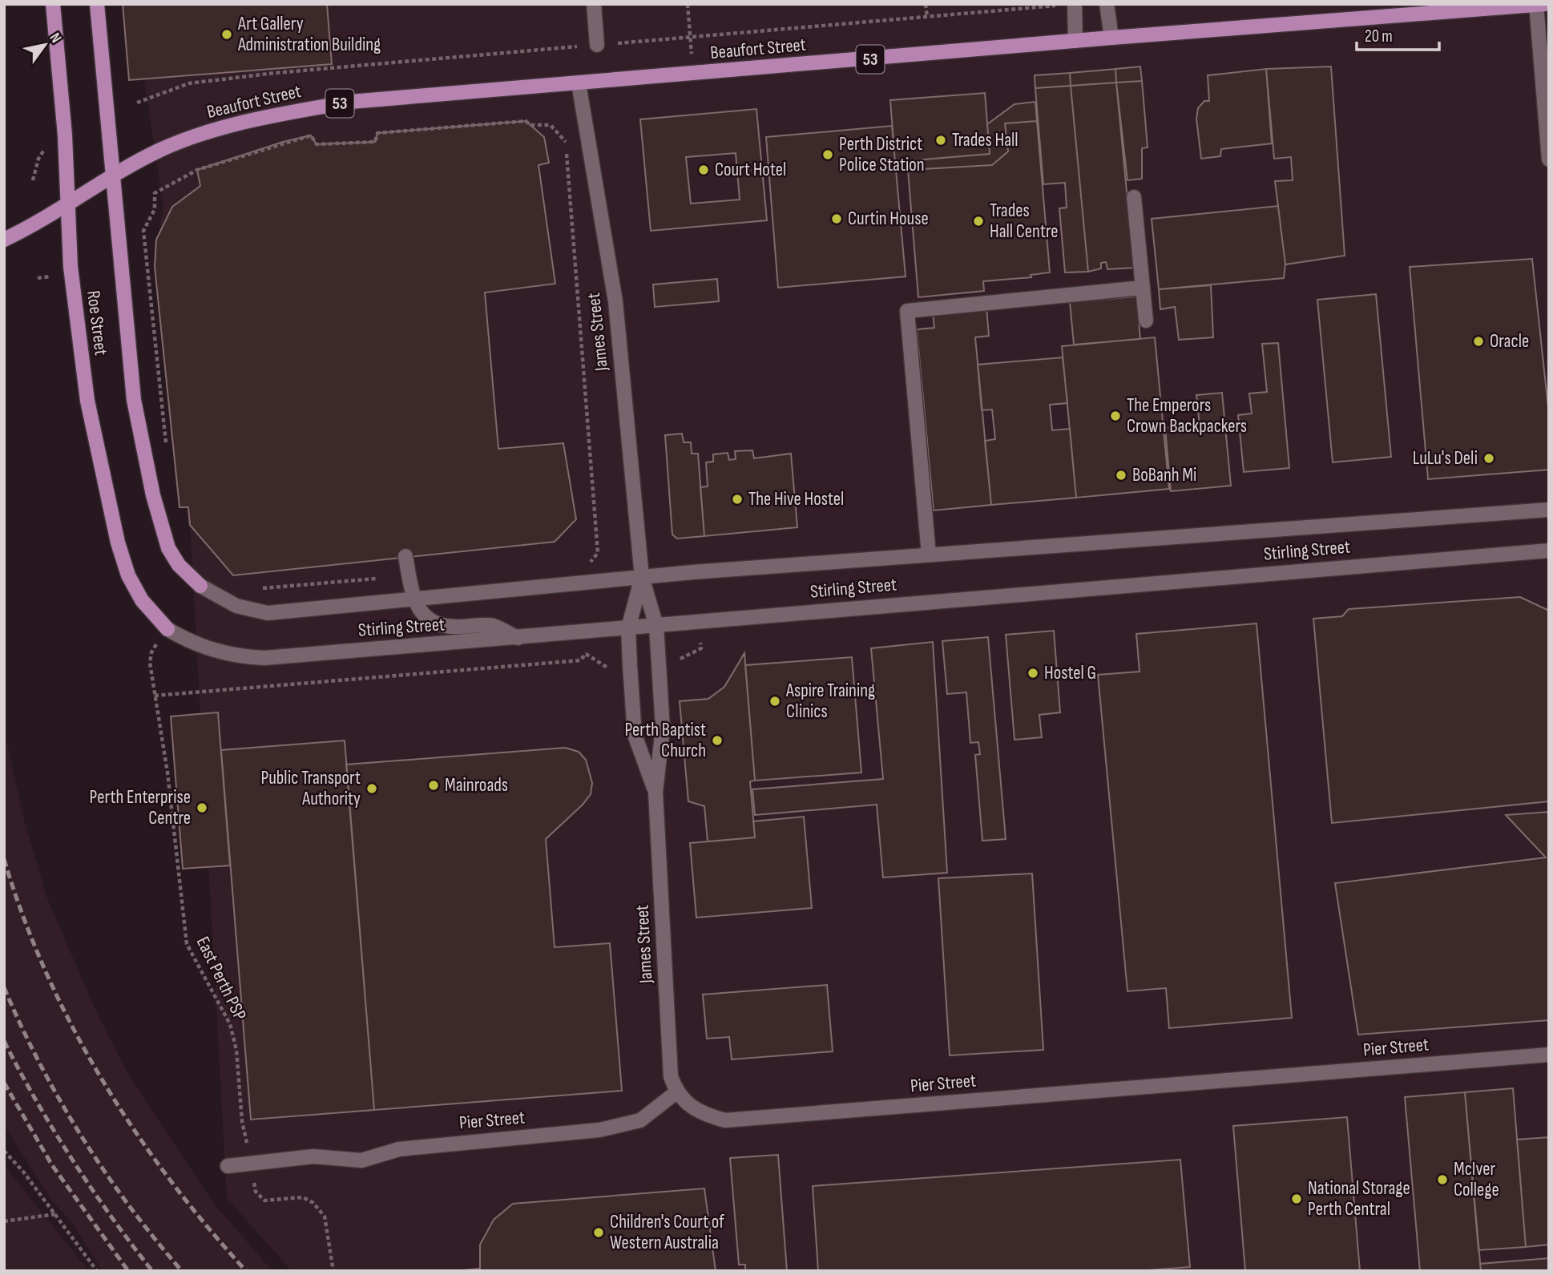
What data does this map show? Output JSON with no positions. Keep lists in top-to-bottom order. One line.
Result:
{"streets":{"main road":["Beaufort Street","53","Roe Street"],"street":["James Street","Stirling Street","Pier Street"],"path":["East Perth PSP"]},"crossings":[["Beaufort Street","Roe Street"],["Beaufort Street","James Street"],["Roe Street","Stirling Street"],["Roe Street","East Perth PSP"],["James Street","Stirling Street"],["James Street","Pier Street"],["Stirling Street","East Perth PSP"],["East Perth PSP","Pier Street"]],"places":["Art Gallery Administration Building","Trades Hall","Perth District Police Station","Court Hotel","Curtin House","Trades Hall Centre","Oracle","The Emperors Crown Backpackers","LuLu's Deli","BoBanh Mi","The Hive Hostel","Hostel G","Aspire Training Clinics","Perth Baptist Church","Mainroads","Public Transport Authority","Perth Enterprise Centre","McIver College","National Storage Perth Central","Children's Court of Western Australia"],"scale_bar":"20 m","north":"top right"}
